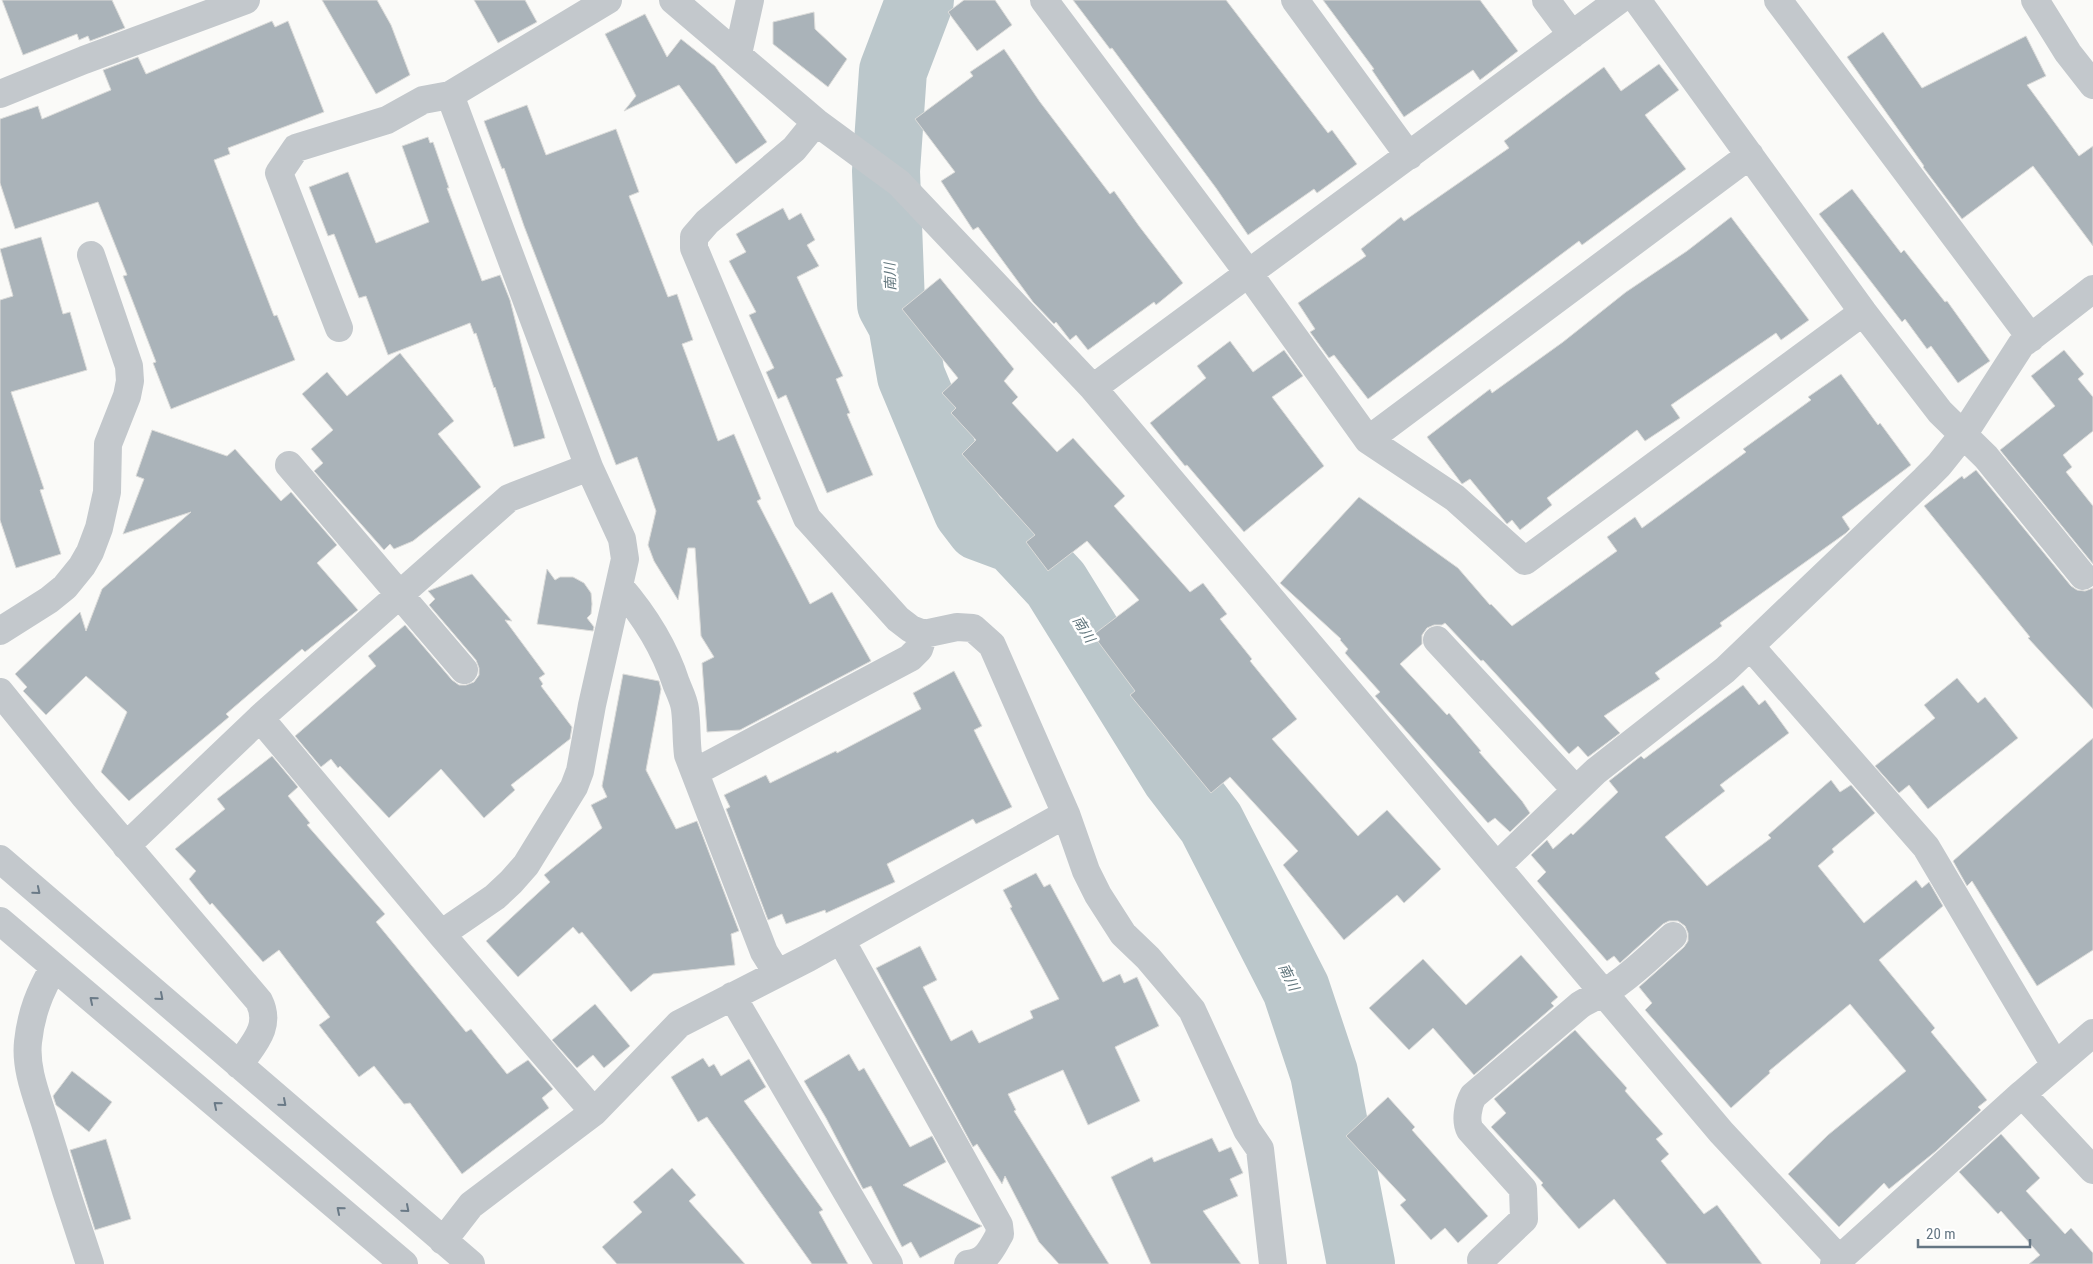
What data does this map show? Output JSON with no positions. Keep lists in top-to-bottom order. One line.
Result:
{"water":["南川"],"scale_bar":"20 m"}
